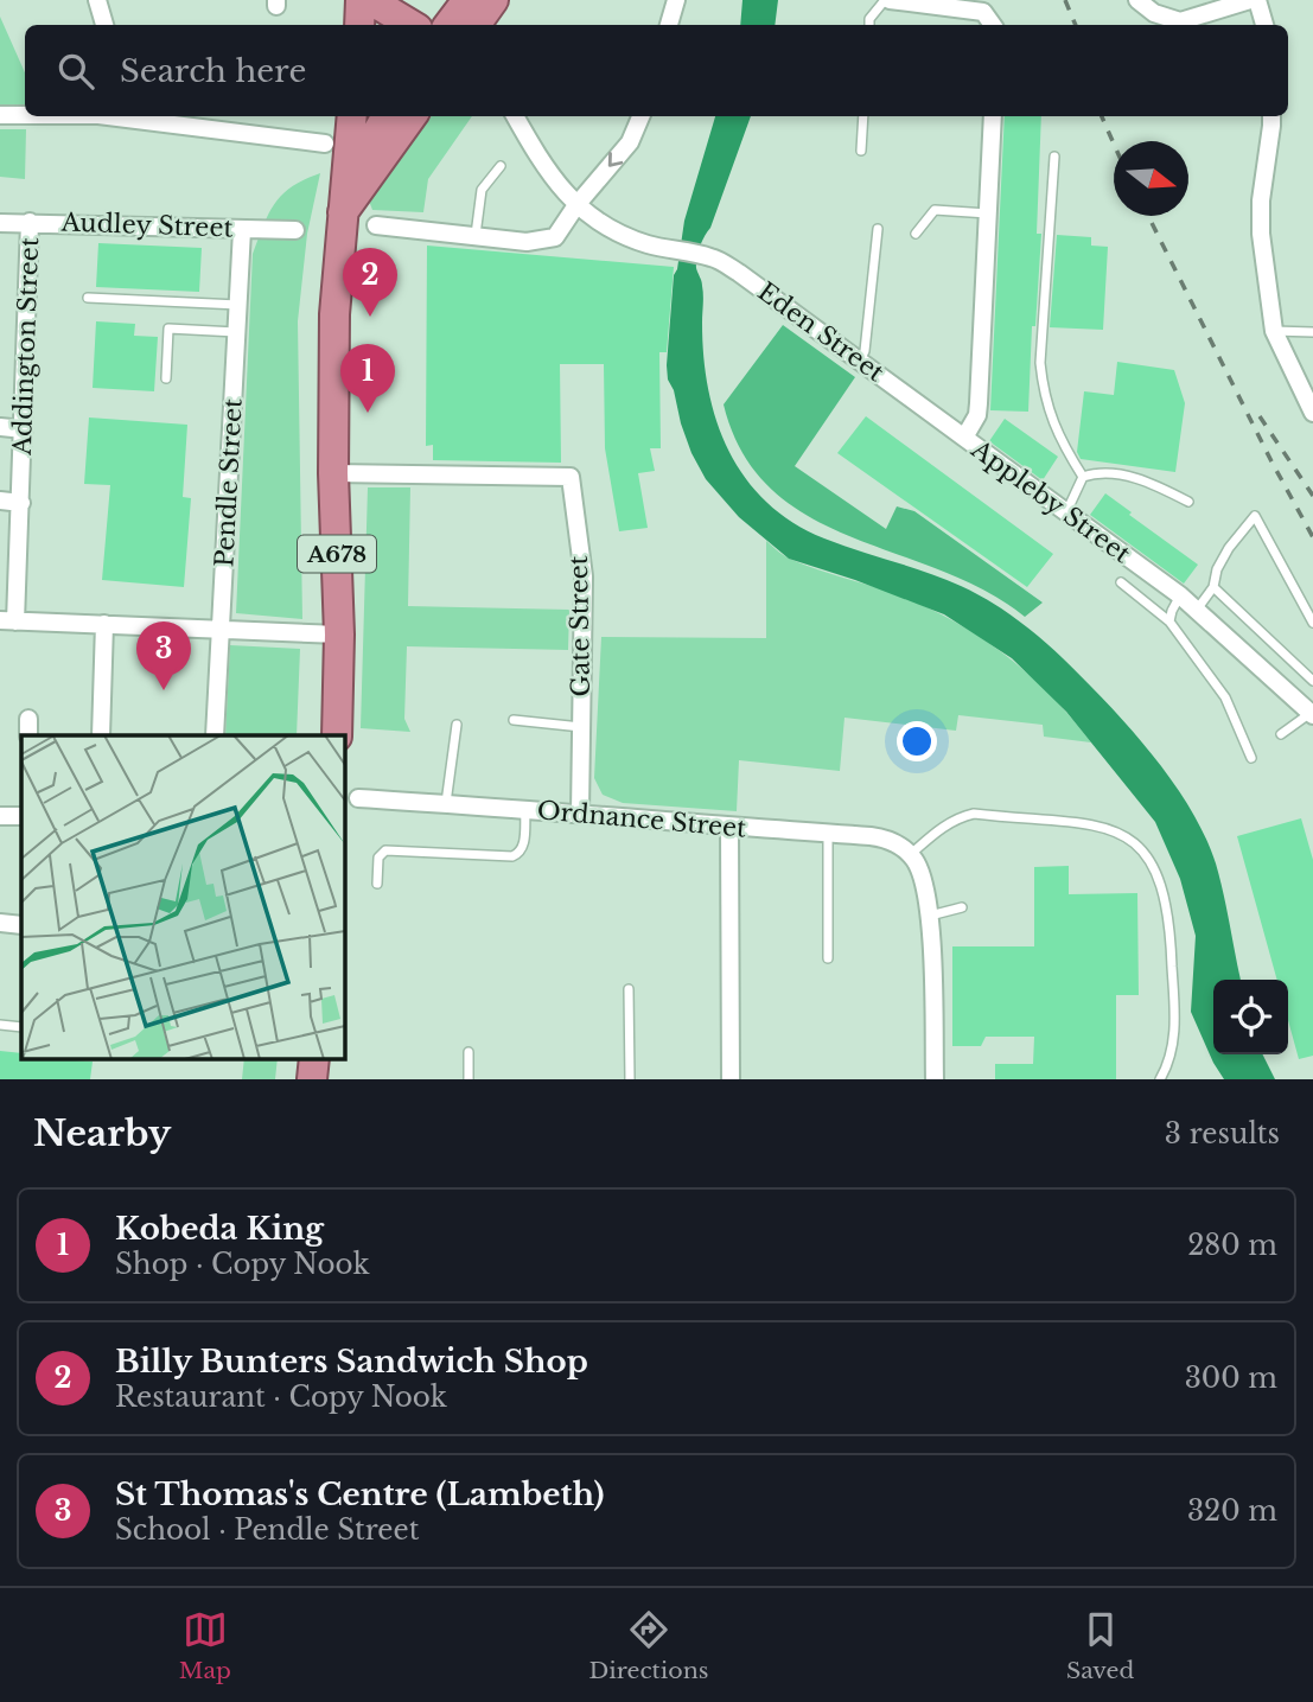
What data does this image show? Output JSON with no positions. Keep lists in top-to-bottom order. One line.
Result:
{"streets":{"highway":["A678"],"street":["Audley Street","Eden Street","Addington Street","Pendle Street","Appleby Street","Gate Street","Ordnance Street"]},"crossings":[["Audley Street","Addington Street"],["Audley Street","Pendle Street"],["Eden Street","Appleby Street"],["A678","Gate Street"],["Gate Street","Ordnance Street"]],"north":"right","page":{"search":"Search here","pins":["2","1","3"],"heading":["Nearby","3 results"],"list":[{"mark":"1","name":"Kobeda King","note":"Shop · Copy Nook","value":"280 m"},{"mark":"2","name":"Billy Bunters Sandwich Shop","note":"Restaurant · Copy Nook","value":"300 m"},{"mark":"3","name":"St Thomas's Centre (Lambeth)","note":"School · Pendle Street","value":"320 m"}],"nav":["Map","Directions","Saved"]}}
